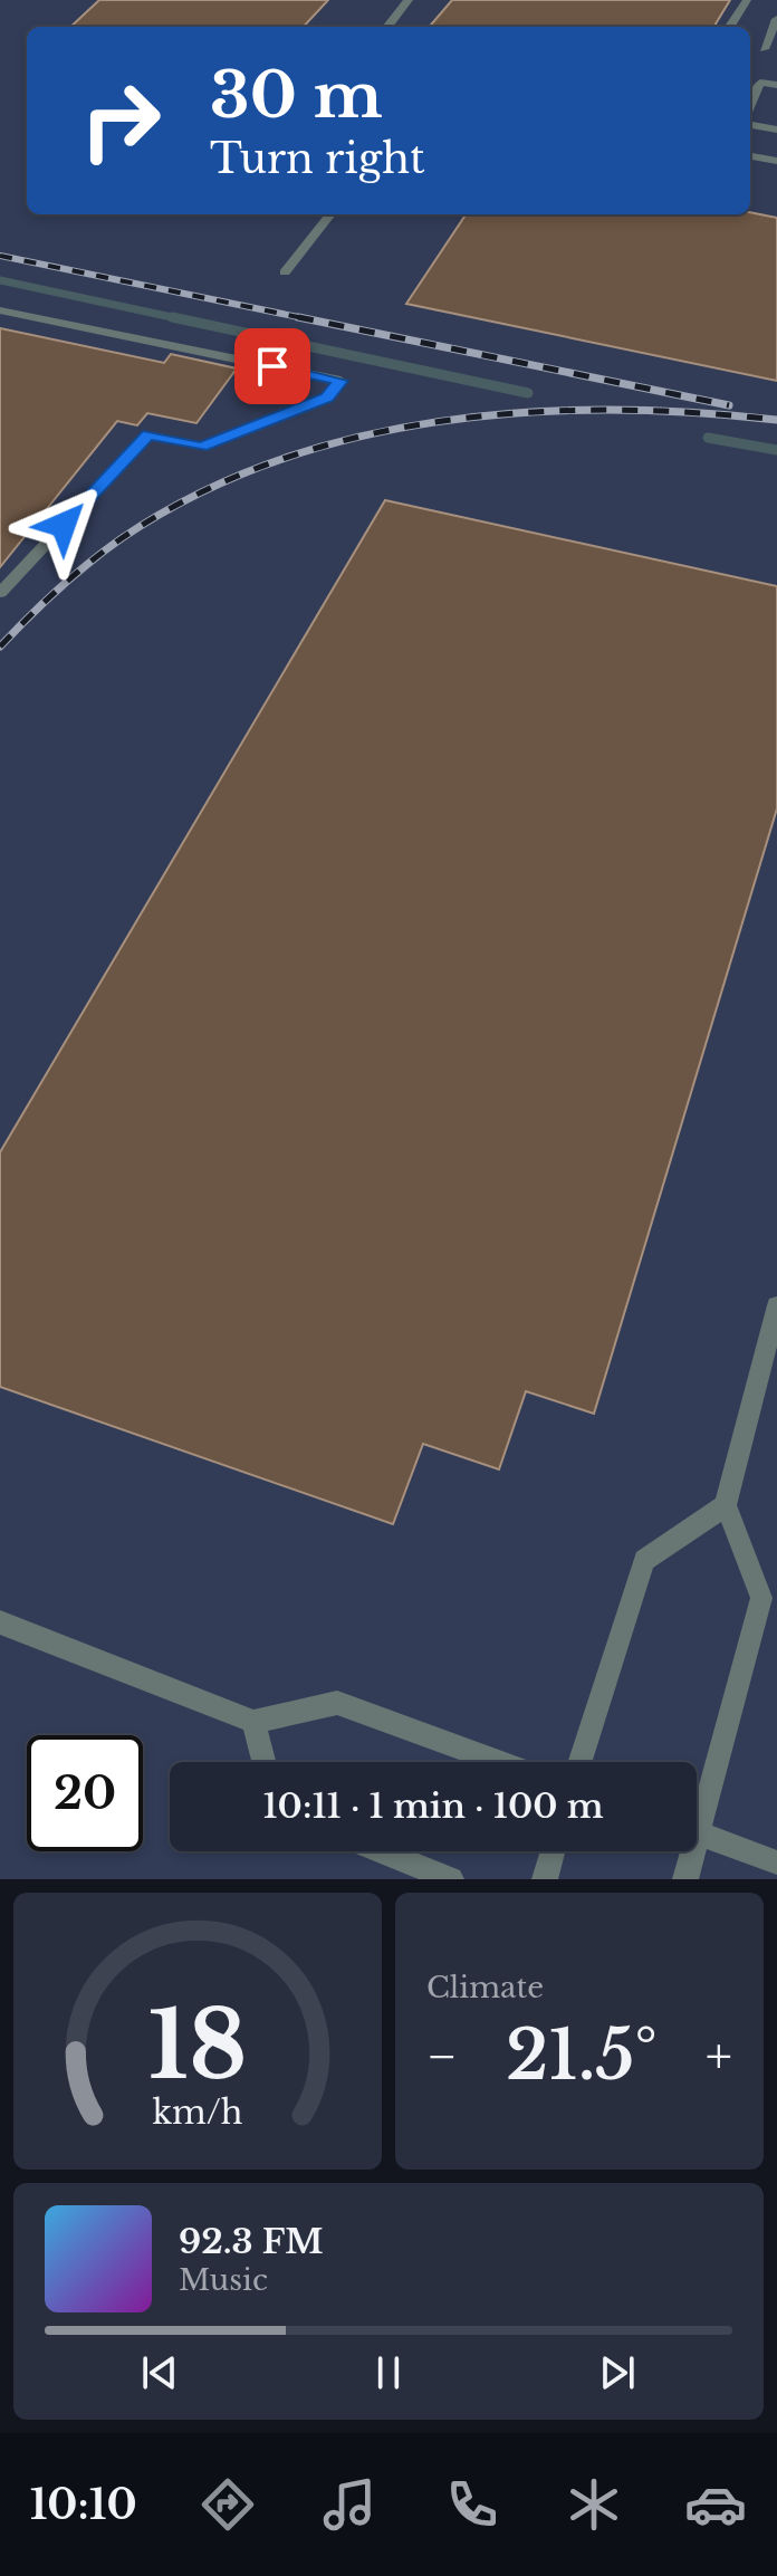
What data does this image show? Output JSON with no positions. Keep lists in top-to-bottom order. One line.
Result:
{"page":{"turn":["30 m","Turn right"],"limit":"20","trip":"10:11 · 1 min · 100 m","tile":"Climate","heat":["−","21.5°","+"],"song":["92.3 FM","Music"],"tabs":"10:10","gauge":["18","km/h"]}}
